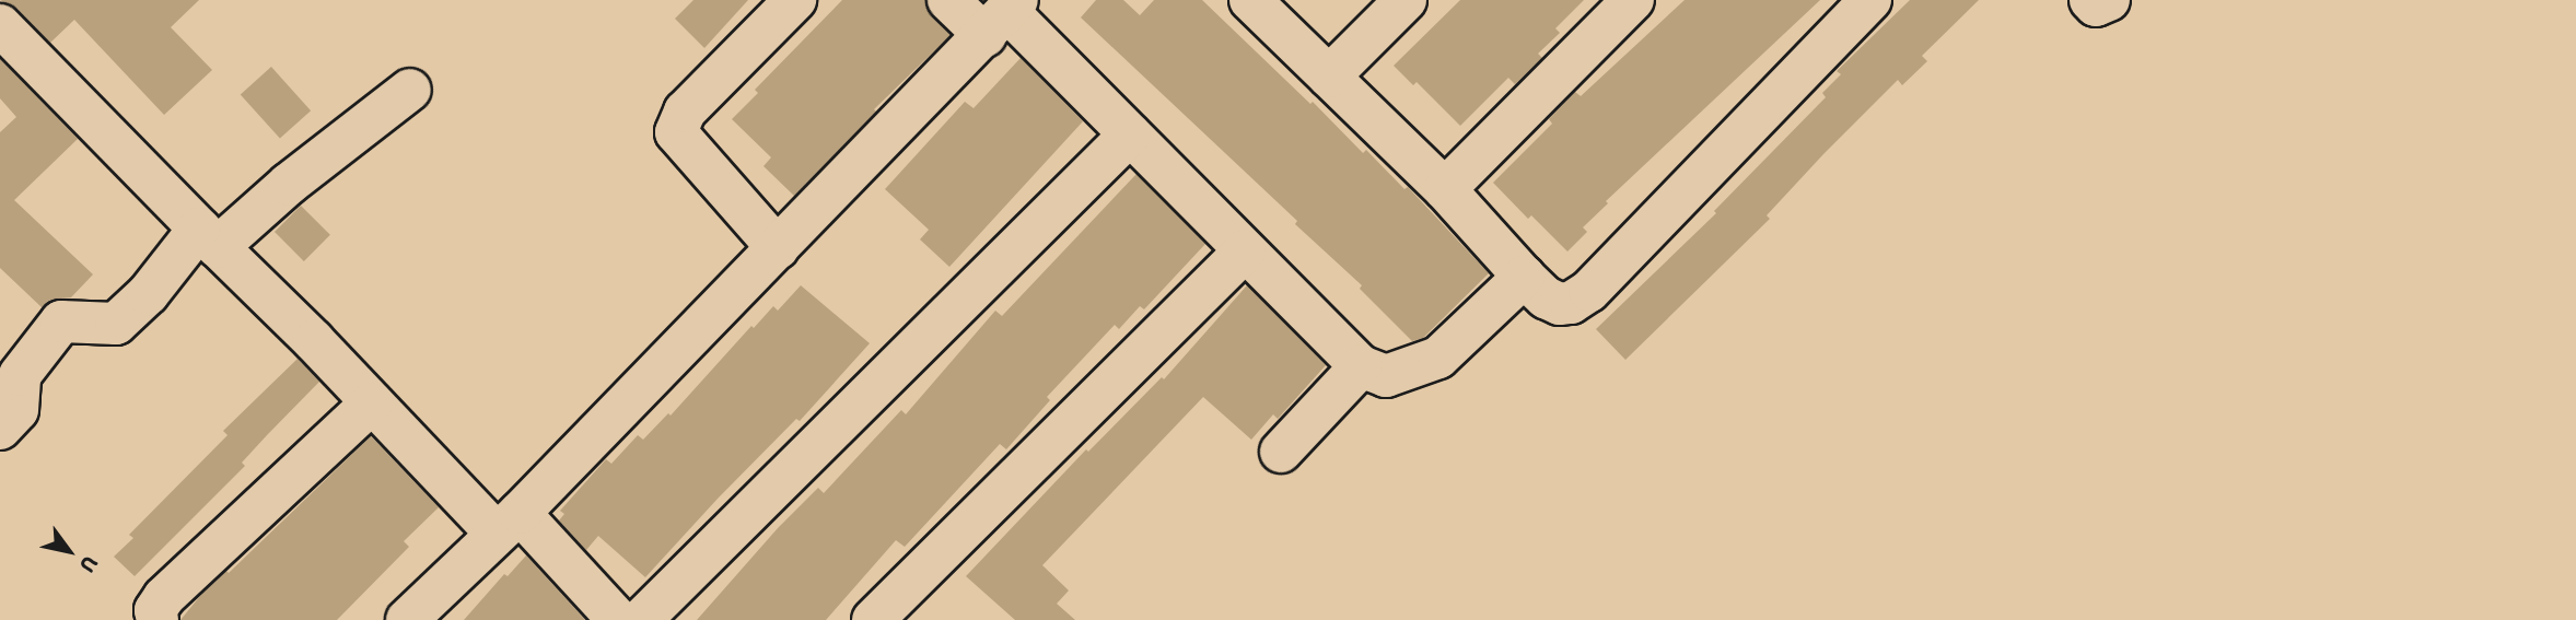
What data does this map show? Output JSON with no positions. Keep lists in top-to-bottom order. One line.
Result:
{"north":"bottom right"}
